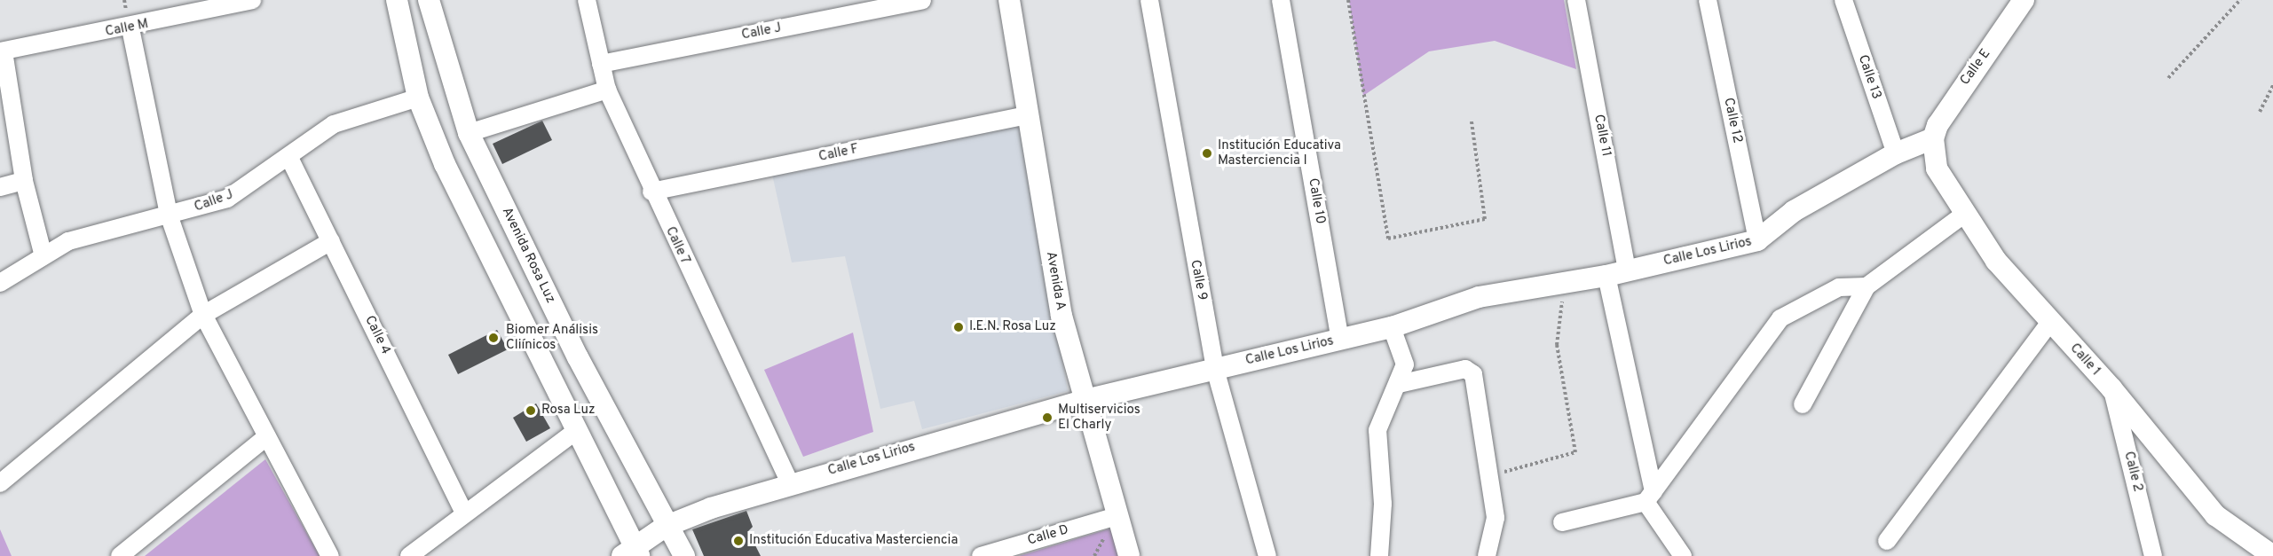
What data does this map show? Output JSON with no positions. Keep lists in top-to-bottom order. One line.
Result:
{"streets":{"street":["Calle M","Calle J","Calle E","Calle 13","Calle 12","Calle 11","Calle F","Calle 10","Calle 7","Calle Los Lirios","Avenida Rosa Luz","Calle 9","Avenida A","Calle 4","Calle 1","Calle 2","Calle D"]},"crossings":[["Calle J","Calle 7"],["Calle J","Calle 4"],["Calle E","Calle Los Lirios"],["Calle E","Calle 1"],["Calle 13","Calle Los Lirios"],["Calle 12","Calle Los Lirios"],["Calle 11","Calle Los Lirios"],["Calle F","Calle 7"],["Calle F","Avenida A"],["Calle 10","Calle Los Lirios"],["Calle 7","Calle Los Lirios"],["Calle Los Lirios","Avenida Rosa Luz"],["Calle Los Lirios","Calle 9"],["Calle Los Lirios","Avenida A"],["Calle Los Lirios","Calle 1"],["Avenida A","Calle D"],["Calle 1","Calle 2"]],"places":["Institución Educativa Masterciencia I","I.E.N. Rosa Luz","Biomer Análisis Cliínicos","Rosa Luz","Multiservicios El Charly","Institución Educativa Masterciencia"]}
